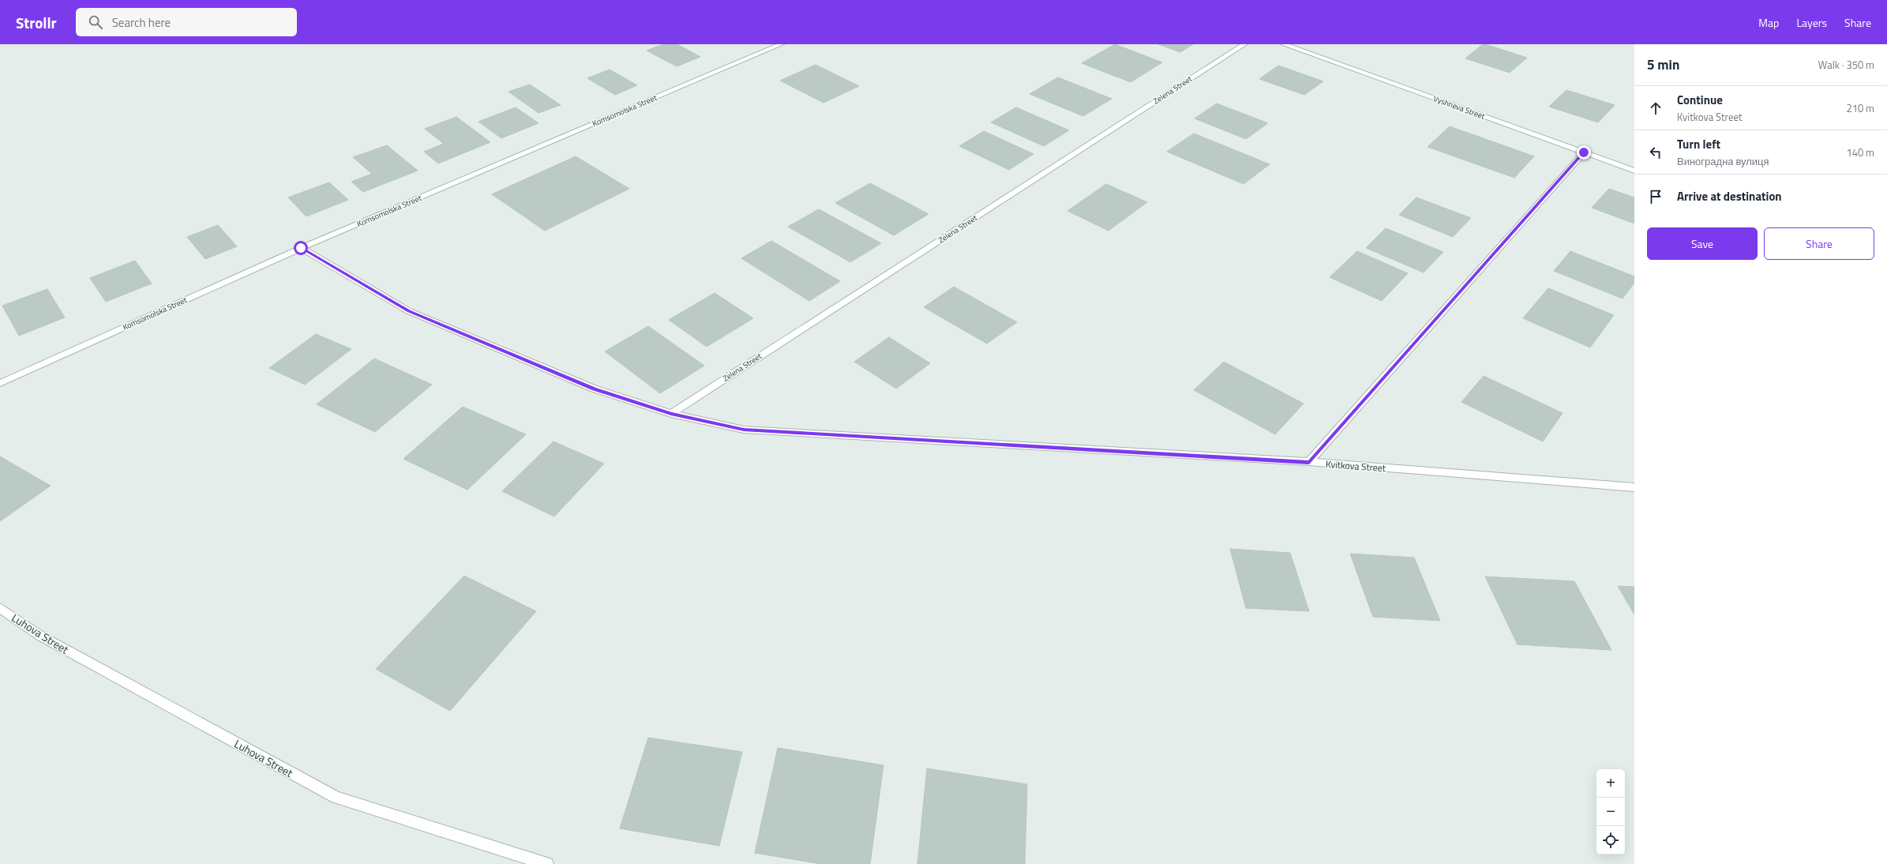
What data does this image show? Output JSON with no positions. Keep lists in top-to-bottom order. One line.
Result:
{"streets":{"street":["Zelena Street","Vyshneva Street","Komsomolska Street","Kvitkova Street","Luhova Street"]},"crossings":[["Zelena Street","Kvitkova Street"],["Komsomolska Street","Kvitkova Street"]],"page":{"header":"Strollr","search":"Search here","nav":["Map","Layers","Share"],"heading":["5 min","Walk · 350 m"],"list":[["Continue","Kvitkova Street","210 m"],["Turn left","Виноградна вулиця","140 m"],"Arrive at destination"],"buttons":["Save","Share"],"map_buttons":["+","−"]}}
